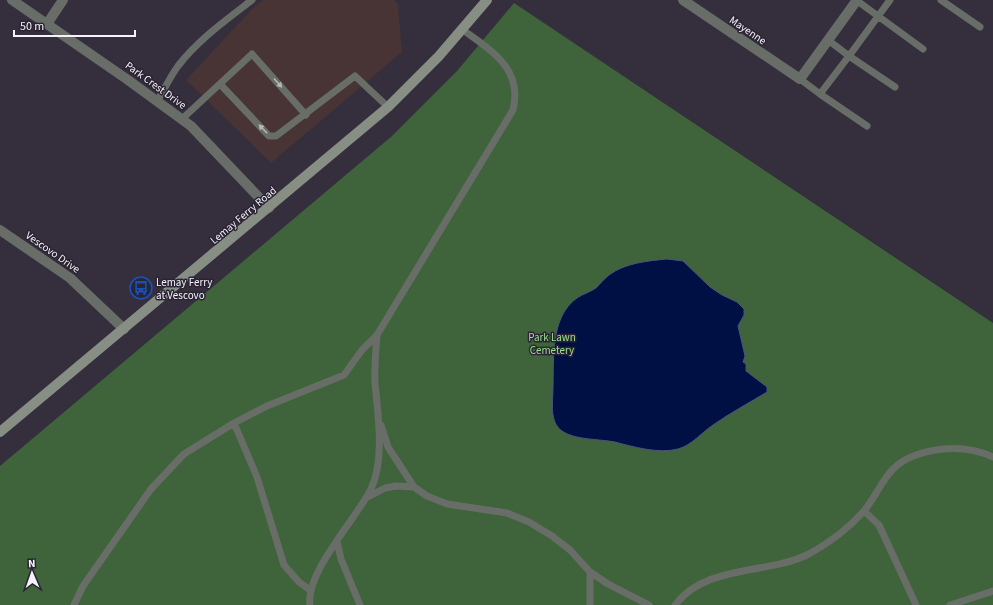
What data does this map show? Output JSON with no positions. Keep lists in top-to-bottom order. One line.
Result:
{"streets":{"main road":["Lemay Ferry Road"],"street":["Mayenne","Park Crest Drive","Vescovo Drive"]},"crossings":[["Park Crest Drive","Lemay Ferry Road"],["Lemay Ferry Road","Vescovo Drive"]],"parks":["Park Lawn Cemetery"],"places":{"bus stop":["Lemay Ferry at Vescovo"]},"scale_bar":"50 m","north":"top"}
